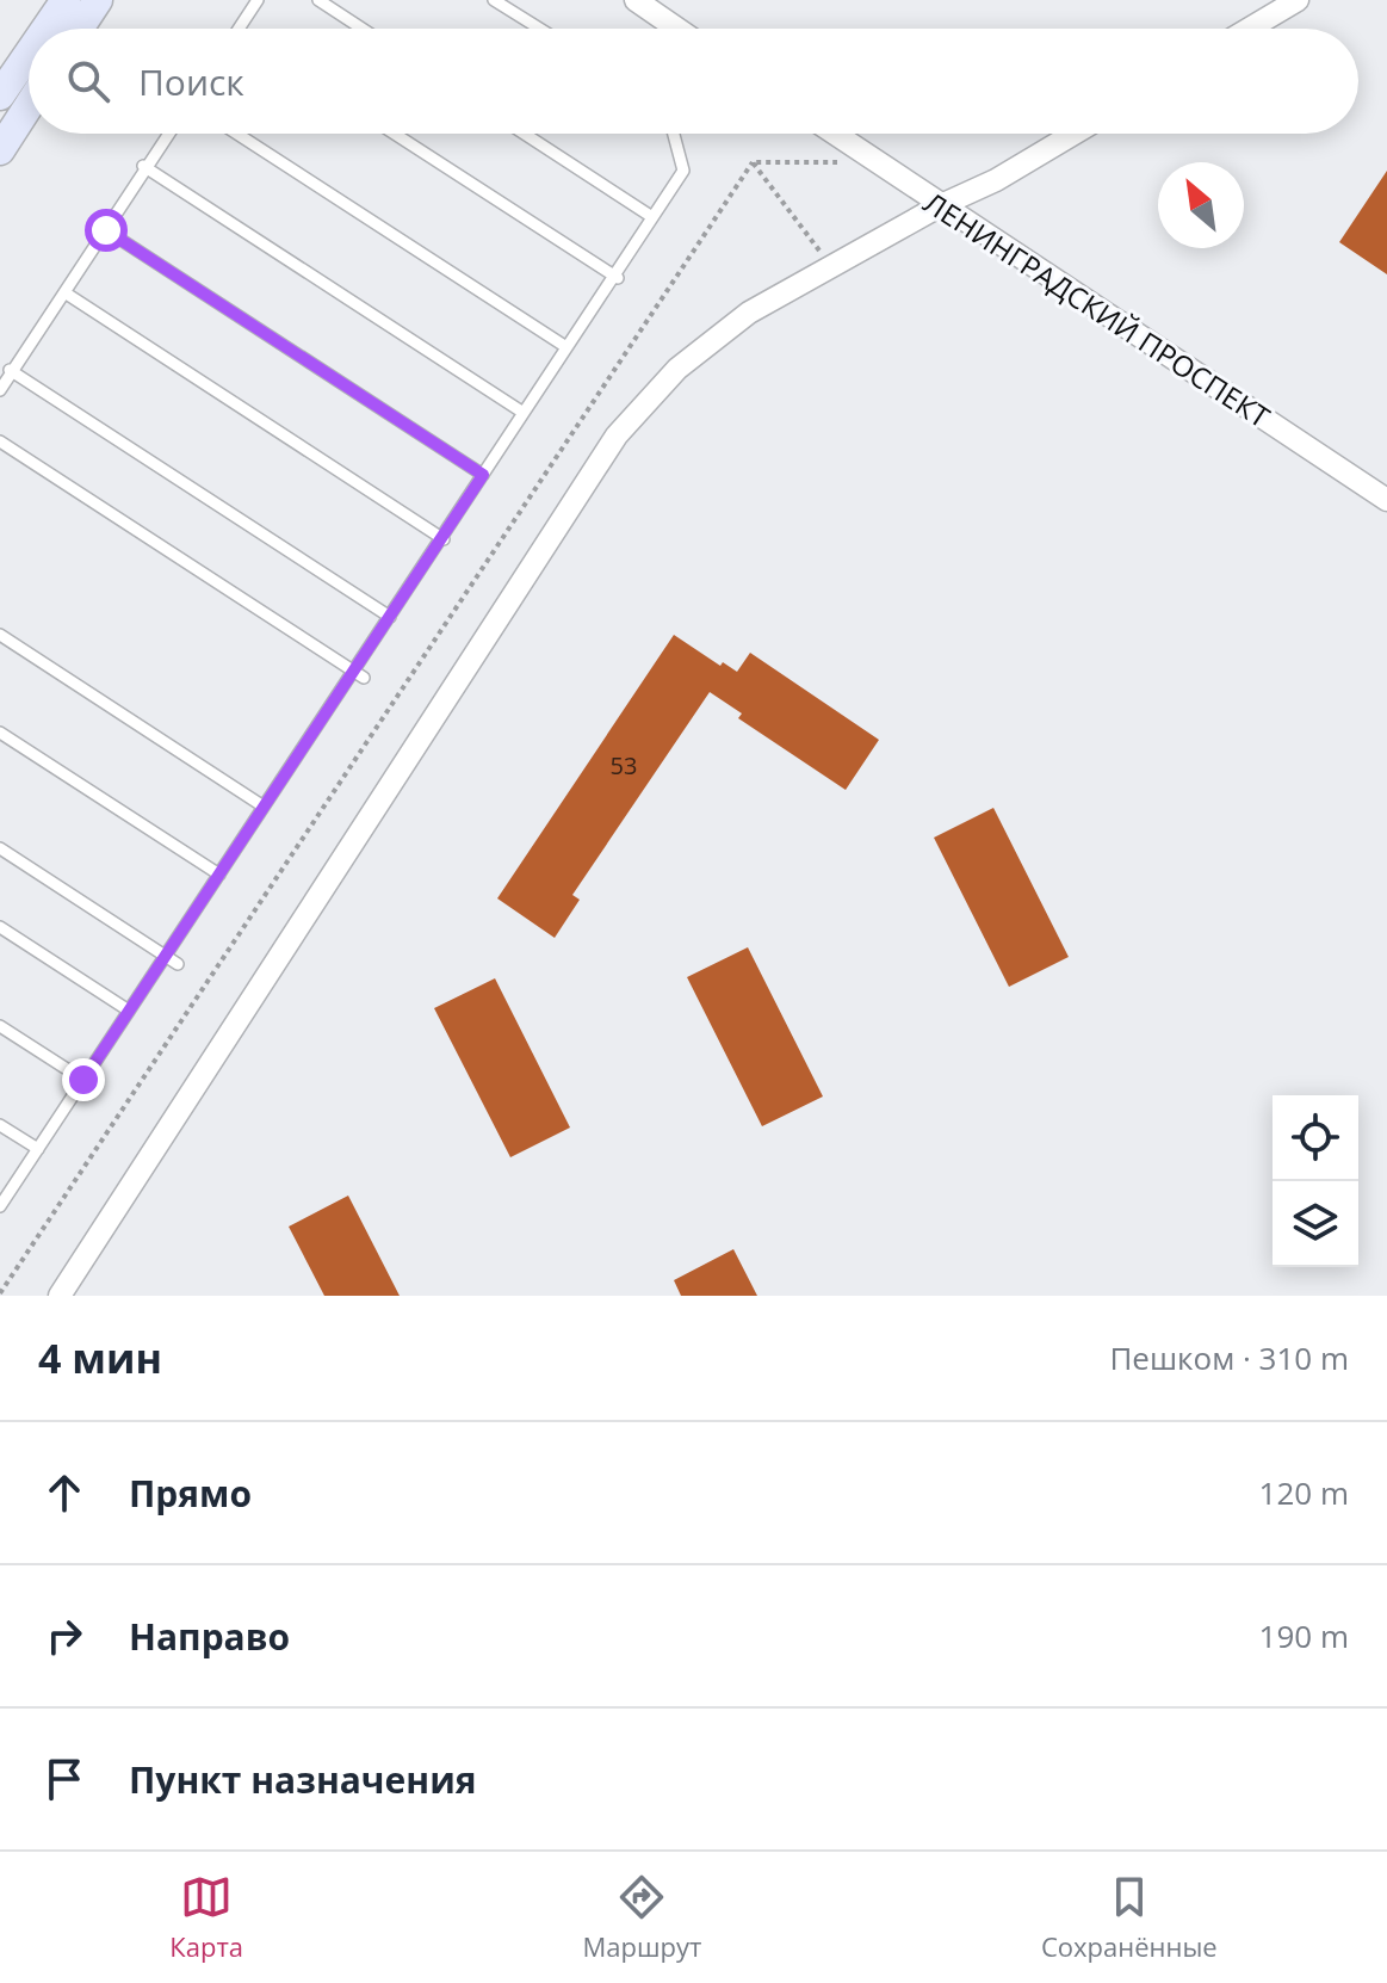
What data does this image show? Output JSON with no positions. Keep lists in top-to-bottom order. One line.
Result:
{"streets":{"street":["ЛЕНИНГРАДСКИЙ ПРОСПЕКТ"]},"house_numbers":["53"],"north":"top left","page":{"search":"Поиск","heading":["4 мин","Пешком · 310 m"],"list":[["Прямо","120 m"],["Направо","190 m"],"Пункт назначения"],"nav":["Карта","Маршрут","Сохранённые"]}}
